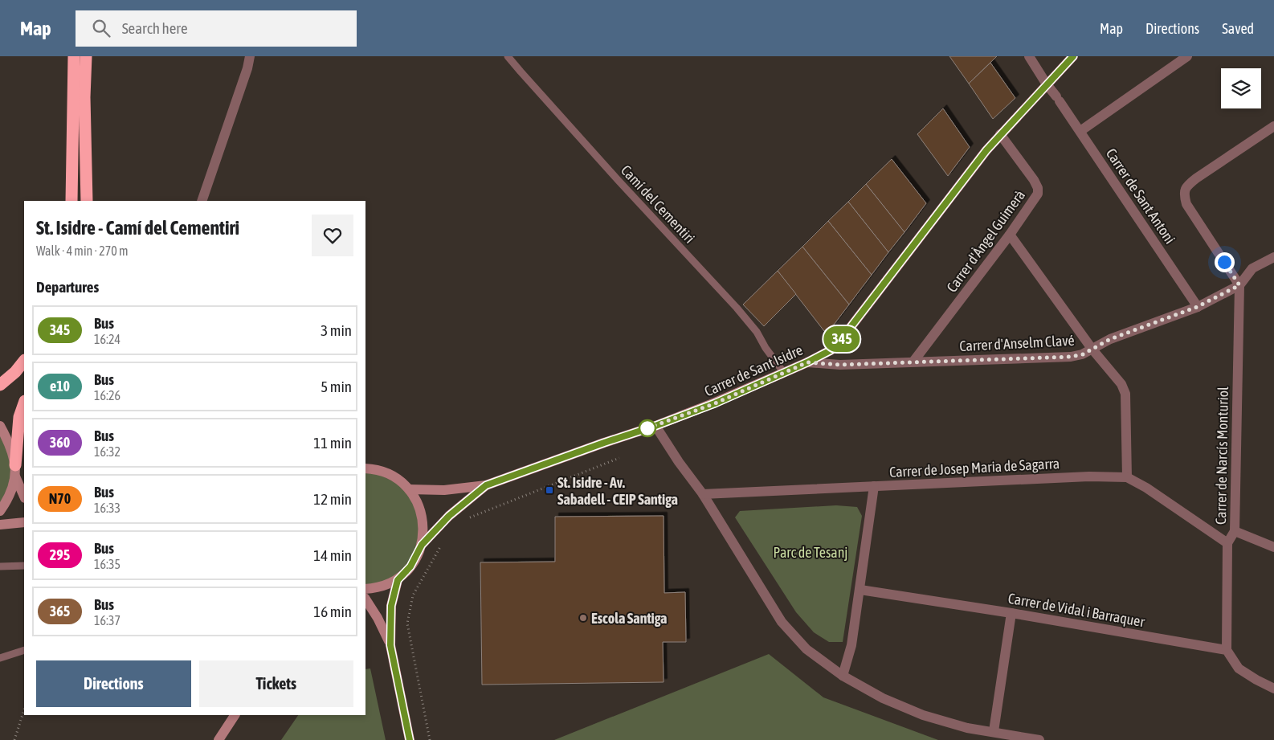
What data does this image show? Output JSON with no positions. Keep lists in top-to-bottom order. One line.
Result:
{"streets":{"main road":["Carrer de Sant Isidre"],"street":["Carrer de Sant Antoni","Carrer d'Àngel Guimerà","Carrer d'Anselm Clavé","Carrer de Narcís Monturiol","Carrer de Josep Maria de Sagarra","Carrer de Vidal i Barraquer"],"lane":["Camí del Cementiri"]},"crossings":[["Carrer de Sant Antoni","Carrer d'Anselm Clavé"],["Carrer de Sant Antoni","Carrer de Sant Isidre"],["Camí del Cementiri","Carrer de Sant Isidre"],["Carrer d'Àngel Guimerà","Carrer d'Anselm Clavé"],["Carrer d'Àngel Guimerà","Carrer de Sant Isidre"],["Carrer d'Anselm Clavé","Carrer de Sant Isidre"],["Carrer d'Anselm Clavé","Carrer de Narcís Monturiol"],["Carrer de Narcís Monturiol","Carrer de Josep Maria de Sagarra"],["Carrer de Narcís Monturiol","Carrer de Vidal i Barraquer"]],"parks":["Parc de Tesanj"],"places":{"transit":["St. Isidre - Av. Sabadell - CEIP Santiga"],"other":["Escola Santiga"]},"lines":["bus line 345"],"page":{"header":"Map","search":"Search here","nav":["Map","Directions","Saved"],"on_map":"345","heading":[["St. Isidre - Camí del Cementiri","Walk · 4 min · 270 m"],"Departures"],"list":[{"mark":"345","name":"Bus","note":"16:24","value":"3 min"},{"mark":"e10","name":"Bus","note":"16:26","value":"5 min"},{"mark":"360","name":"Bus","note":"16:32","value":"11 min"},{"mark":"N70","name":"Bus","note":"16:33","value":"12 min"},{"mark":"295","name":"Bus","note":"16:35","value":"14 min"},{"mark":"365","name":"Bus","note":"16:37","value":"16 min"}],"buttons":["Directions","Tickets"]}}
